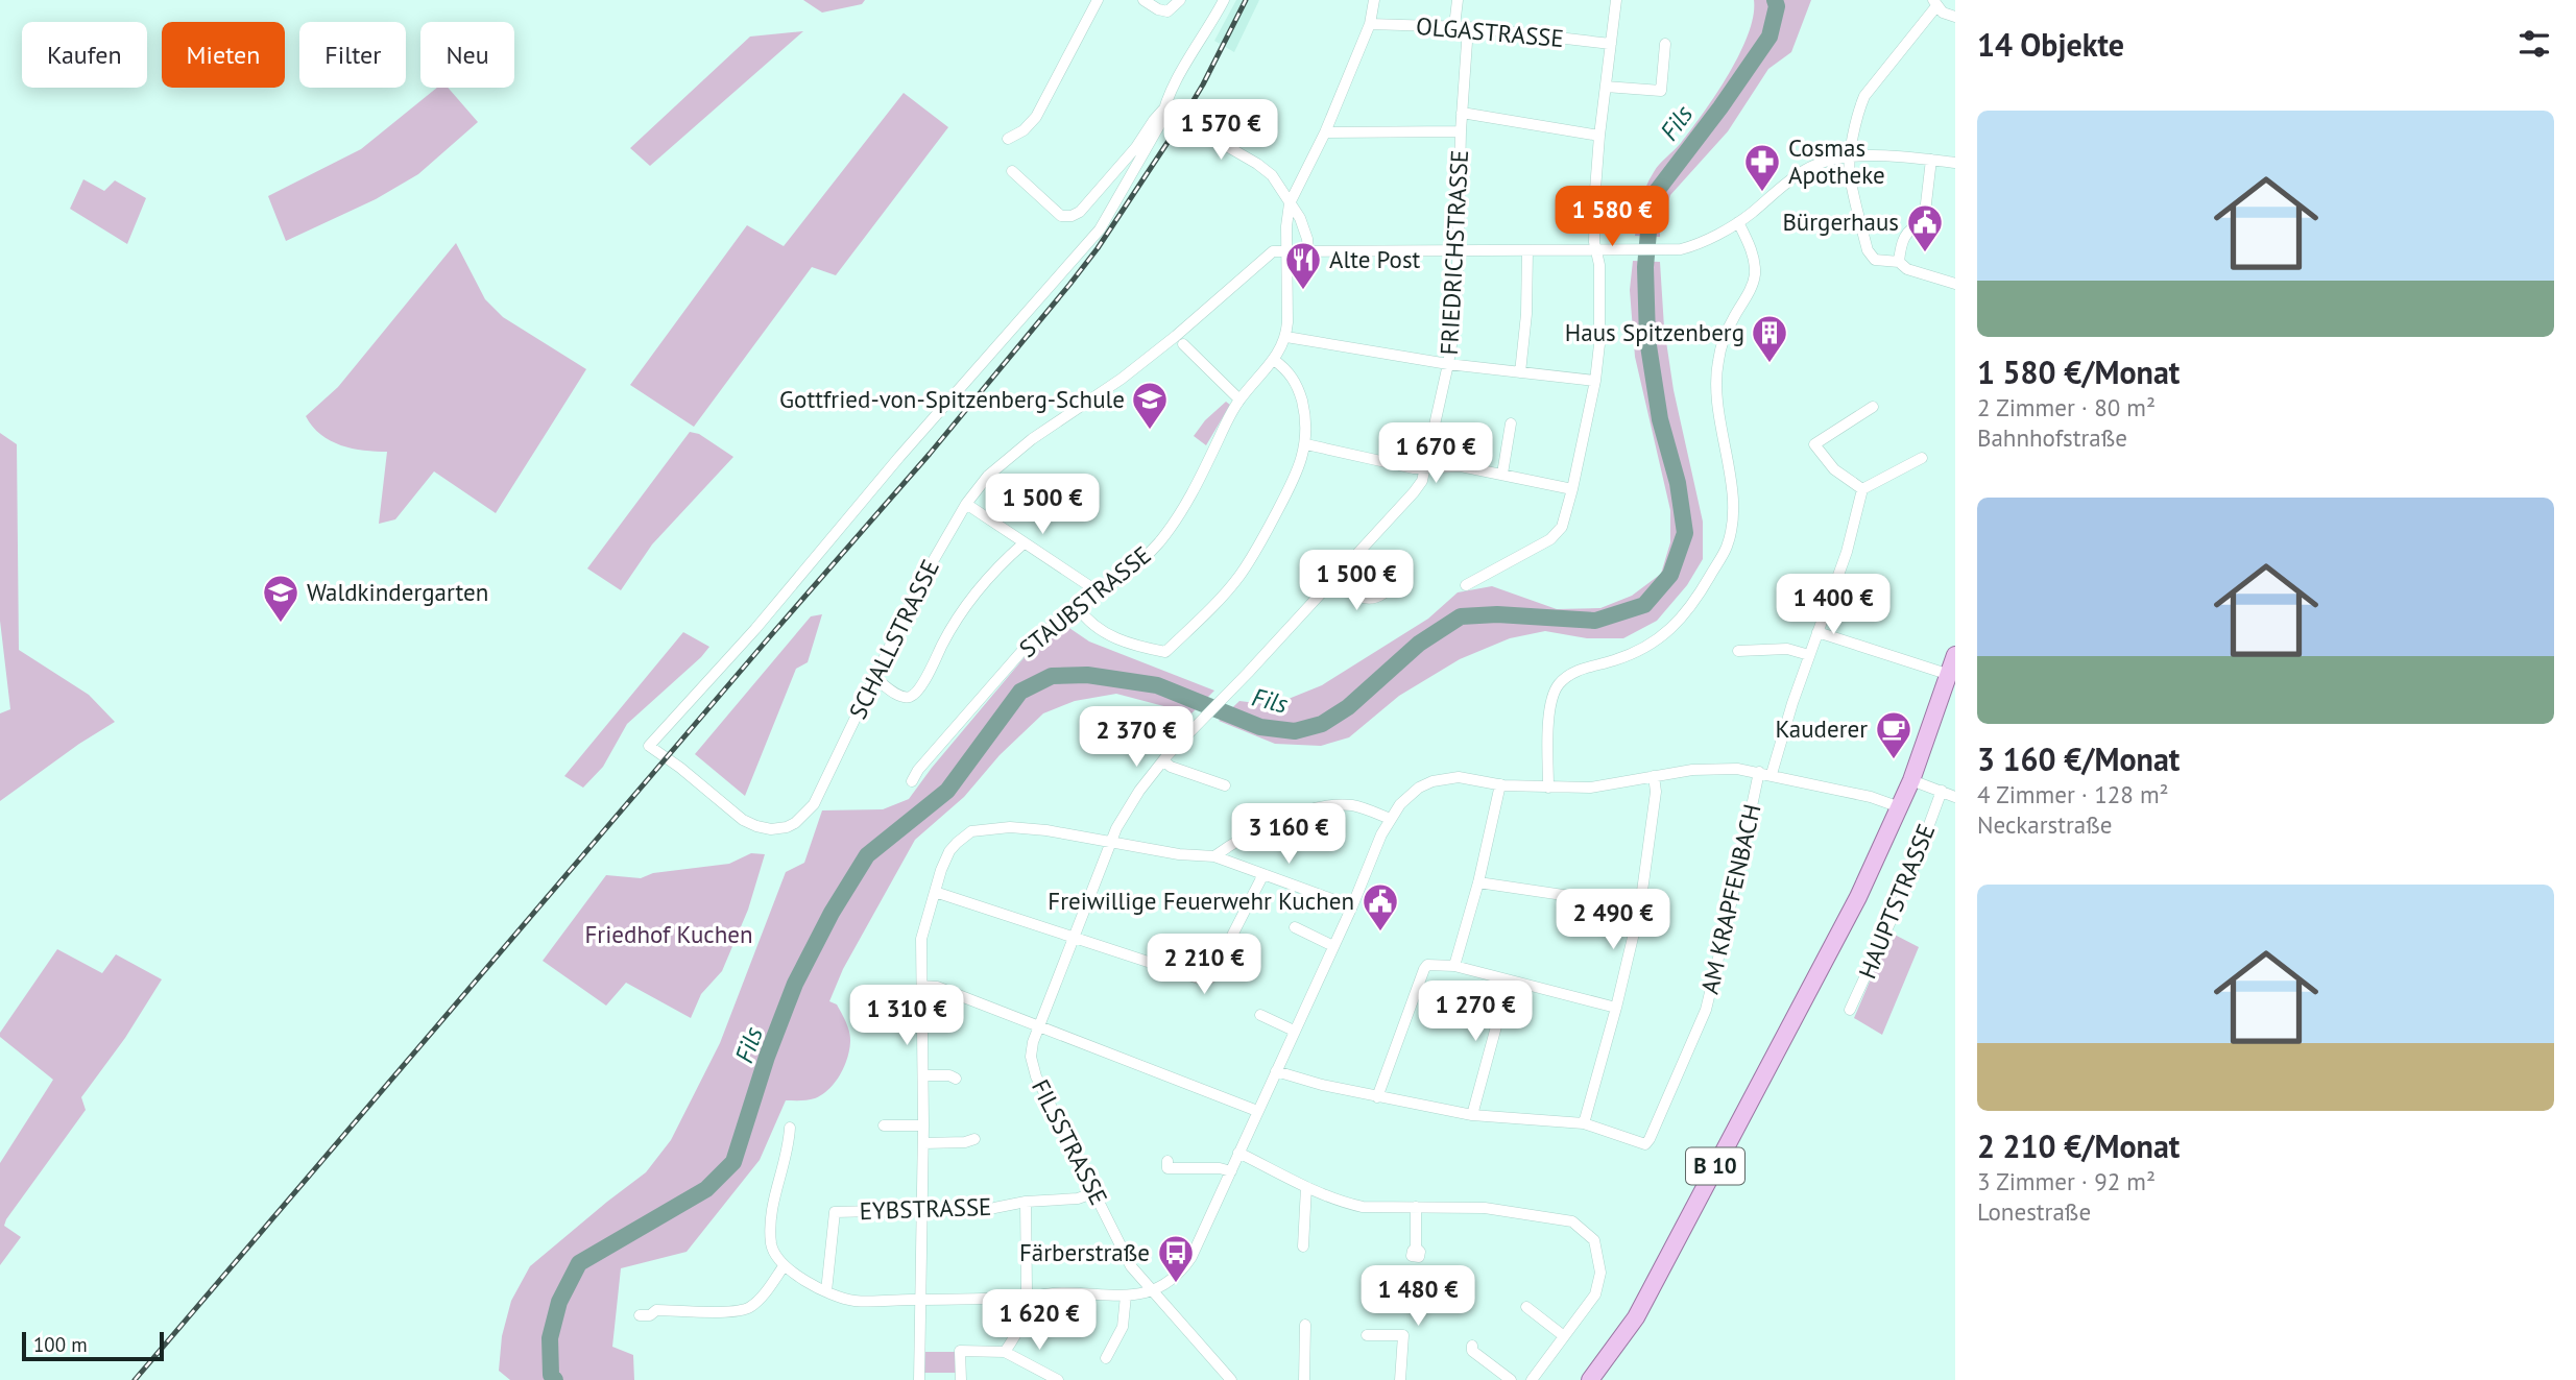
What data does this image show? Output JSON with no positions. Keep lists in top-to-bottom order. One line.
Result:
{"streets":{"main road":["HAUPTSTRASSE","B 10"],"street":["OLGASTRASSE","FRIEDRICHSTRASSE","STAUBSTRASSE","SCHALLSTRASSE","AM KRAPFENBACH","FILSSTRASSE","EYBSTRASSE"]},"crossings":[["OLGASTRASSE","FRIEDRICHSTRASSE"],["FRIEDRICHSTRASSE","FILSSTRASSE"],["STAUBSTRASSE","SCHALLSTRASSE"],["FILSSTRASSE","EYBSTRASSE"]],"water":["Fils"],"parks":["Friedhof Kuchen"],"places":{"pharmacy":["Cosmas Apotheke"],"public building":["Bürgerhaus","Freiwillige Feuerwehr Kuchen"],"restaurant":["Alte Post"],"building":["Haus Spitzenberg"],"school or university":["Gottfried-von-Spitzenberg-Schule","Waldkindergarten"],"cafe":["Kauderer"],"bus stop":["Färberstraße"]},"scale_bar":"100 m","page":{"heading":"14 Objekte","chip":["Kaufen","Mieten","Filter","Neu"],"list":[{"name":"1 580 €/Monat","note":"2 Zimmer · 80 m² · Bahnhofstraße"},{"name":"3 160 €/Monat","note":"4 Zimmer · 128 m² · Neckarstraße"},{"name":"2 210 €/Monat","note":"3 Zimmer · 92 m² · Lonestraße"}],"price":["1 570 €","1 580 €","1 670 €","1 500 €","1 500 €","1 400 €","2 370 €","3 160 €","2 490 €","2 210 €","1 270 €","1 310 €","1 480 €","1 620 €"],"scale":"100 m"}}
